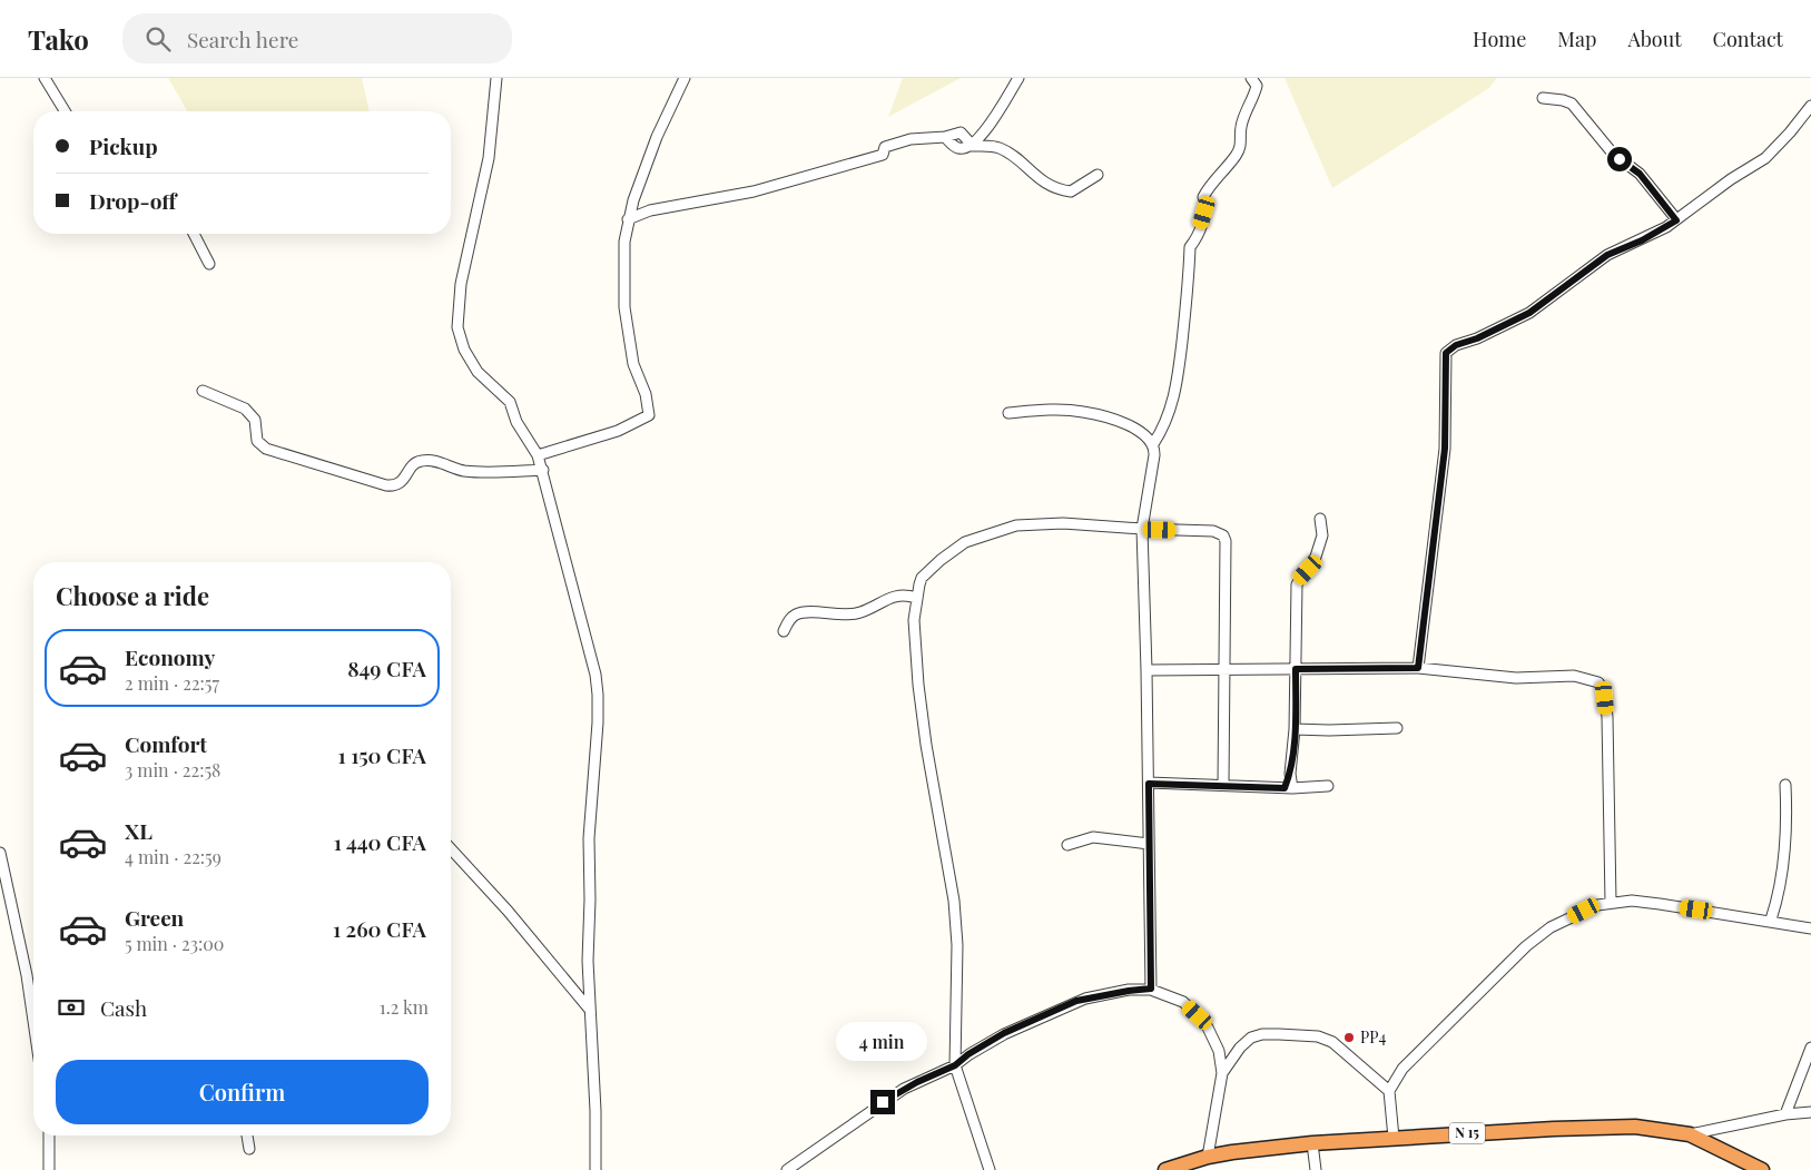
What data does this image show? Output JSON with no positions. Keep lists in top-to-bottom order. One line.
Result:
{"streets":{"highway":["N 15"]},"places":["PP4"],"page":{"header":"Tako","search":"Search here","nav":["Home","Map","About","Contact"],"banner":["Pickup","Drop-off"],"heading":"Choose a ride","list":[{"name":"Economy","note":"2 min · 22:57","value":"849 CFA"},{"name":"Comfort","note":"3 min · 22:58","value":"1 150 CFA"},{"name":"XL","note":"4 min · 22:59","value":"1 440 CFA"},{"name":"Green","note":"5 min · 23:00","value":"1 260 CFA"}],"pay":["Cash","1.2 km"],"bubble":"4 min","buttons":"Confirm"}}
